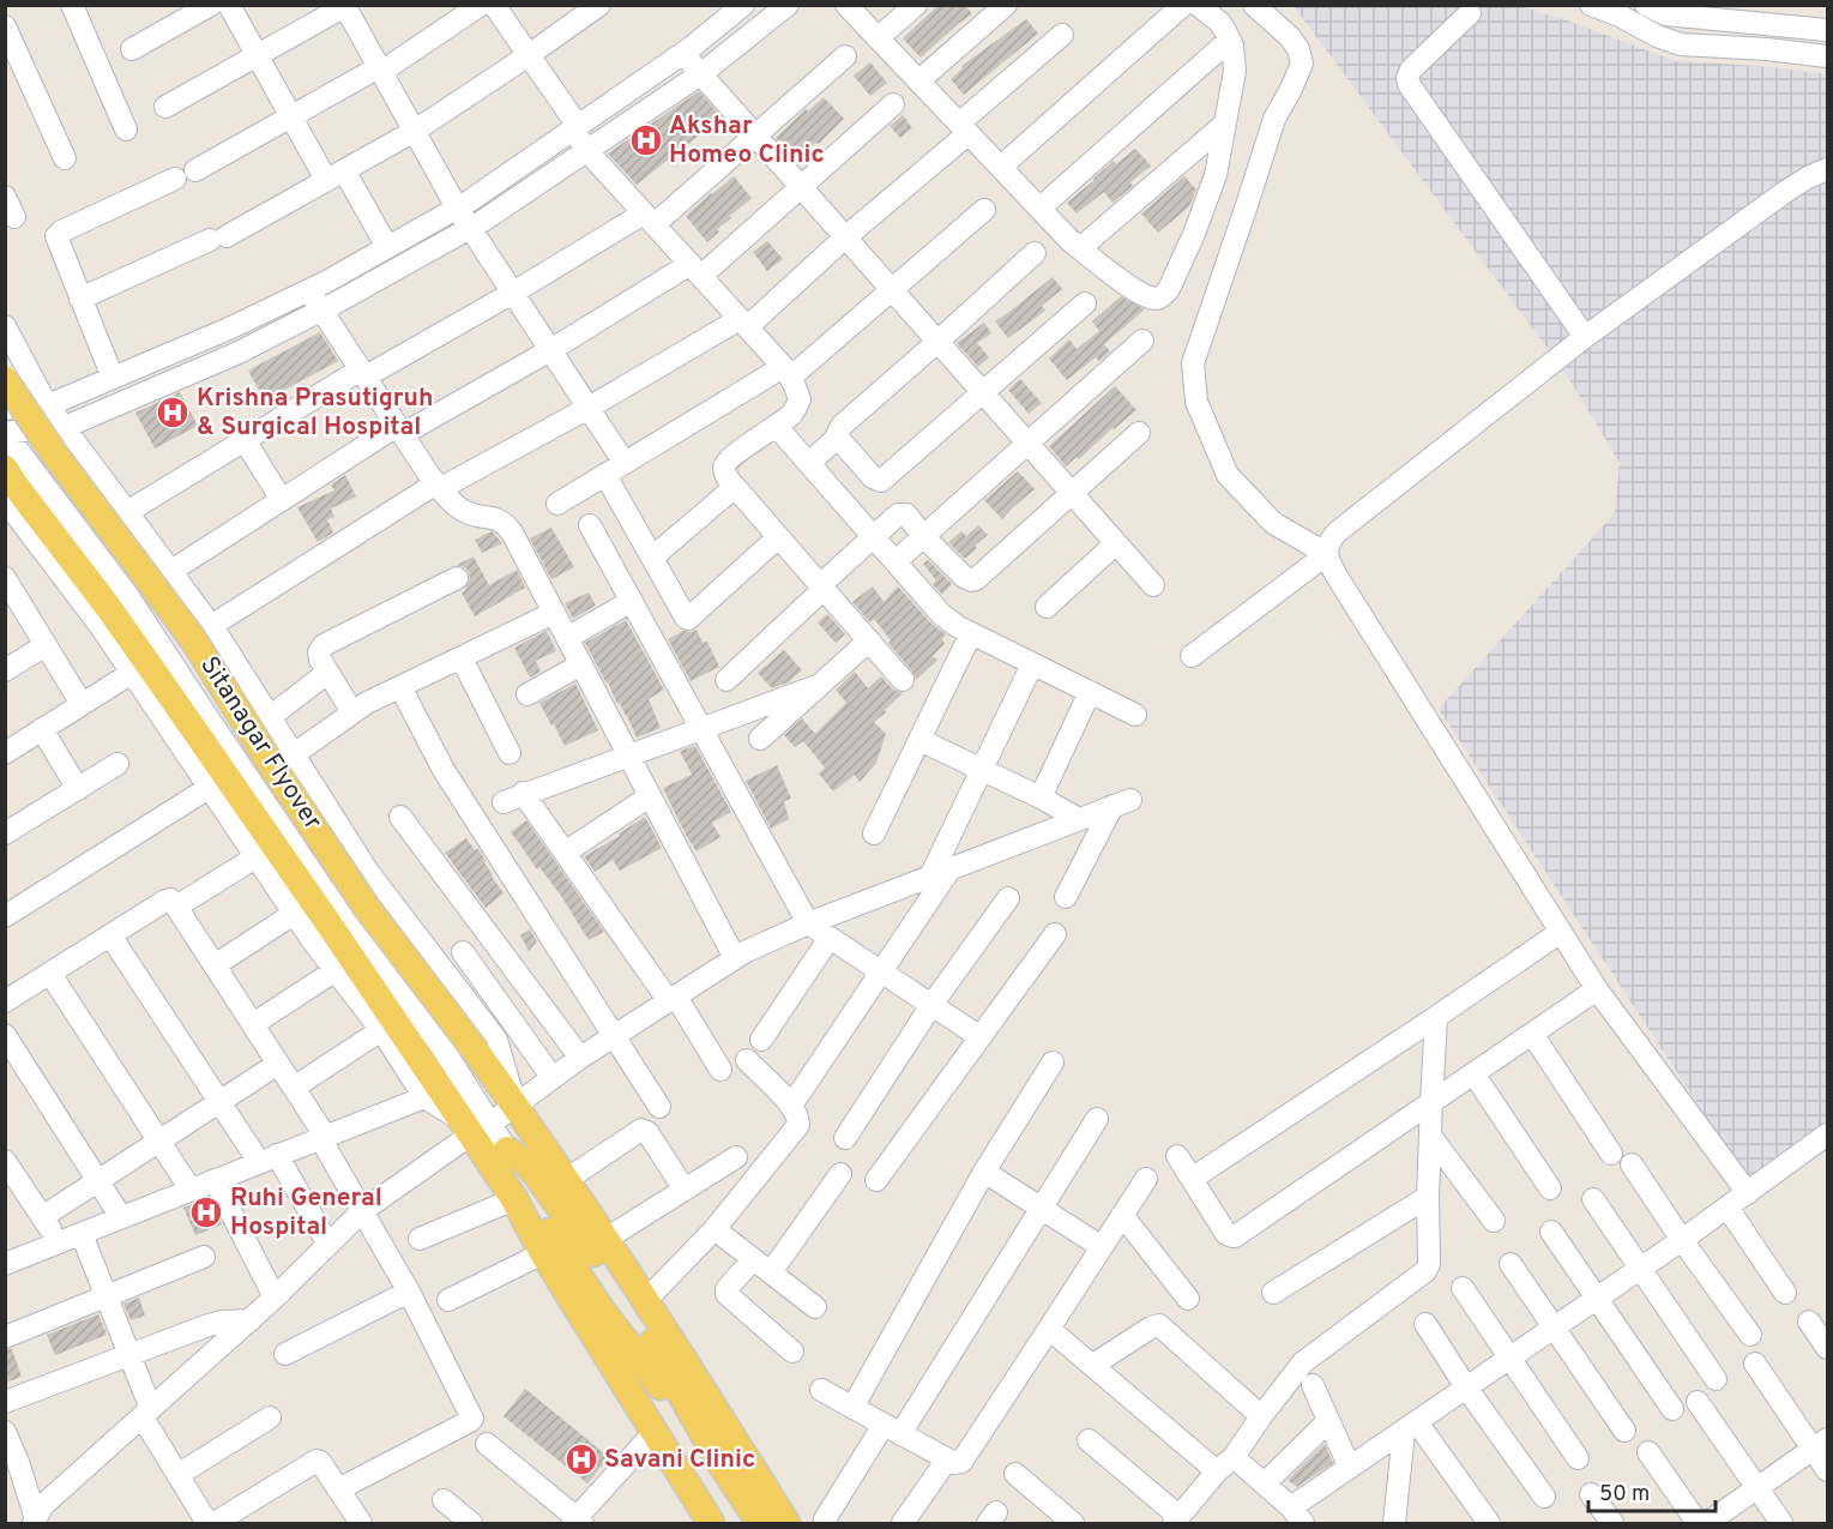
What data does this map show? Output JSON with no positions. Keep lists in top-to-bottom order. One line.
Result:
{"streets":{"main road":["Sitanagar Flyover"]},"places":{"hospital":["Akshar Homeo Clinic","Krishna Prasutigruh & Surgical Hospital","Ruhi General Hospital","Savani Clinic"]},"scale_bar":"50 m"}
